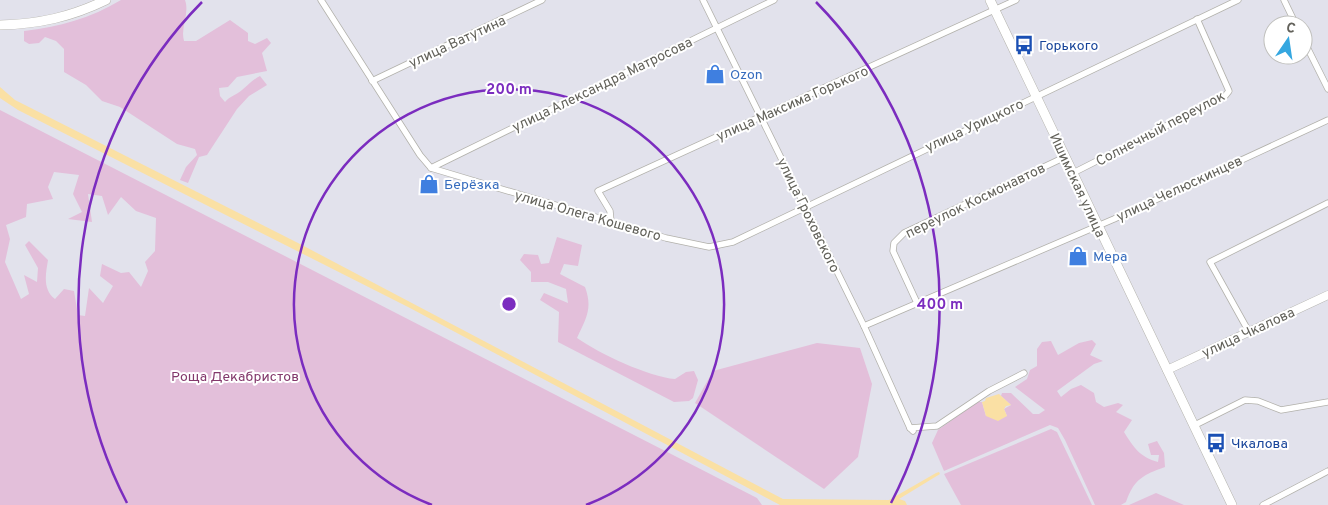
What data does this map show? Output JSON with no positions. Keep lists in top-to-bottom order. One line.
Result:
{"streets":{"main road":["Ишимская улица"],"street":["улица Ватутина","улица Александра Матросова","улица Максима Горького","улица Урицкого","Солнечный переулок","улица Челюскинцев","переулок Космонавтов","улица Олега Кошевого","улица Гроховского","улица Чкалова"]},"crossings":[["улица Александра Матросова","улица Олега Кошевого"],["улица Александра Матросова","улица Гроховского"],["улица Максима Горького","Ишимская улица"],["улица Максима Горького","улица Олега Кошевого"],["улица Максима Горького","улица Гроховского"],["улица Урицкого","Солнечный переулок"],["улица Урицкого","Ишимская улица"],["улица Урицкого","улица Олега Кошевого"],["улица Урицкого","улица Гроховского"],["Солнечный переулок","Ишимская улица"],["Ишимская улица","улица Челюскинцев"],["Ишимская улица","переулок Космонавтов"],["Ишимская улица","улица Чкалова"],["улица Челюскинцев","переулок Космонавтов"],["улица Челюскинцев","улица Гроховского"]],"parks":["Роща Декабристов"],"places":{"bus stop":["Горького","Чкалова"],"shop":["Ozon","Берёзка","Мера"]},"north":"top","rings":["200 m","400 m"]}
